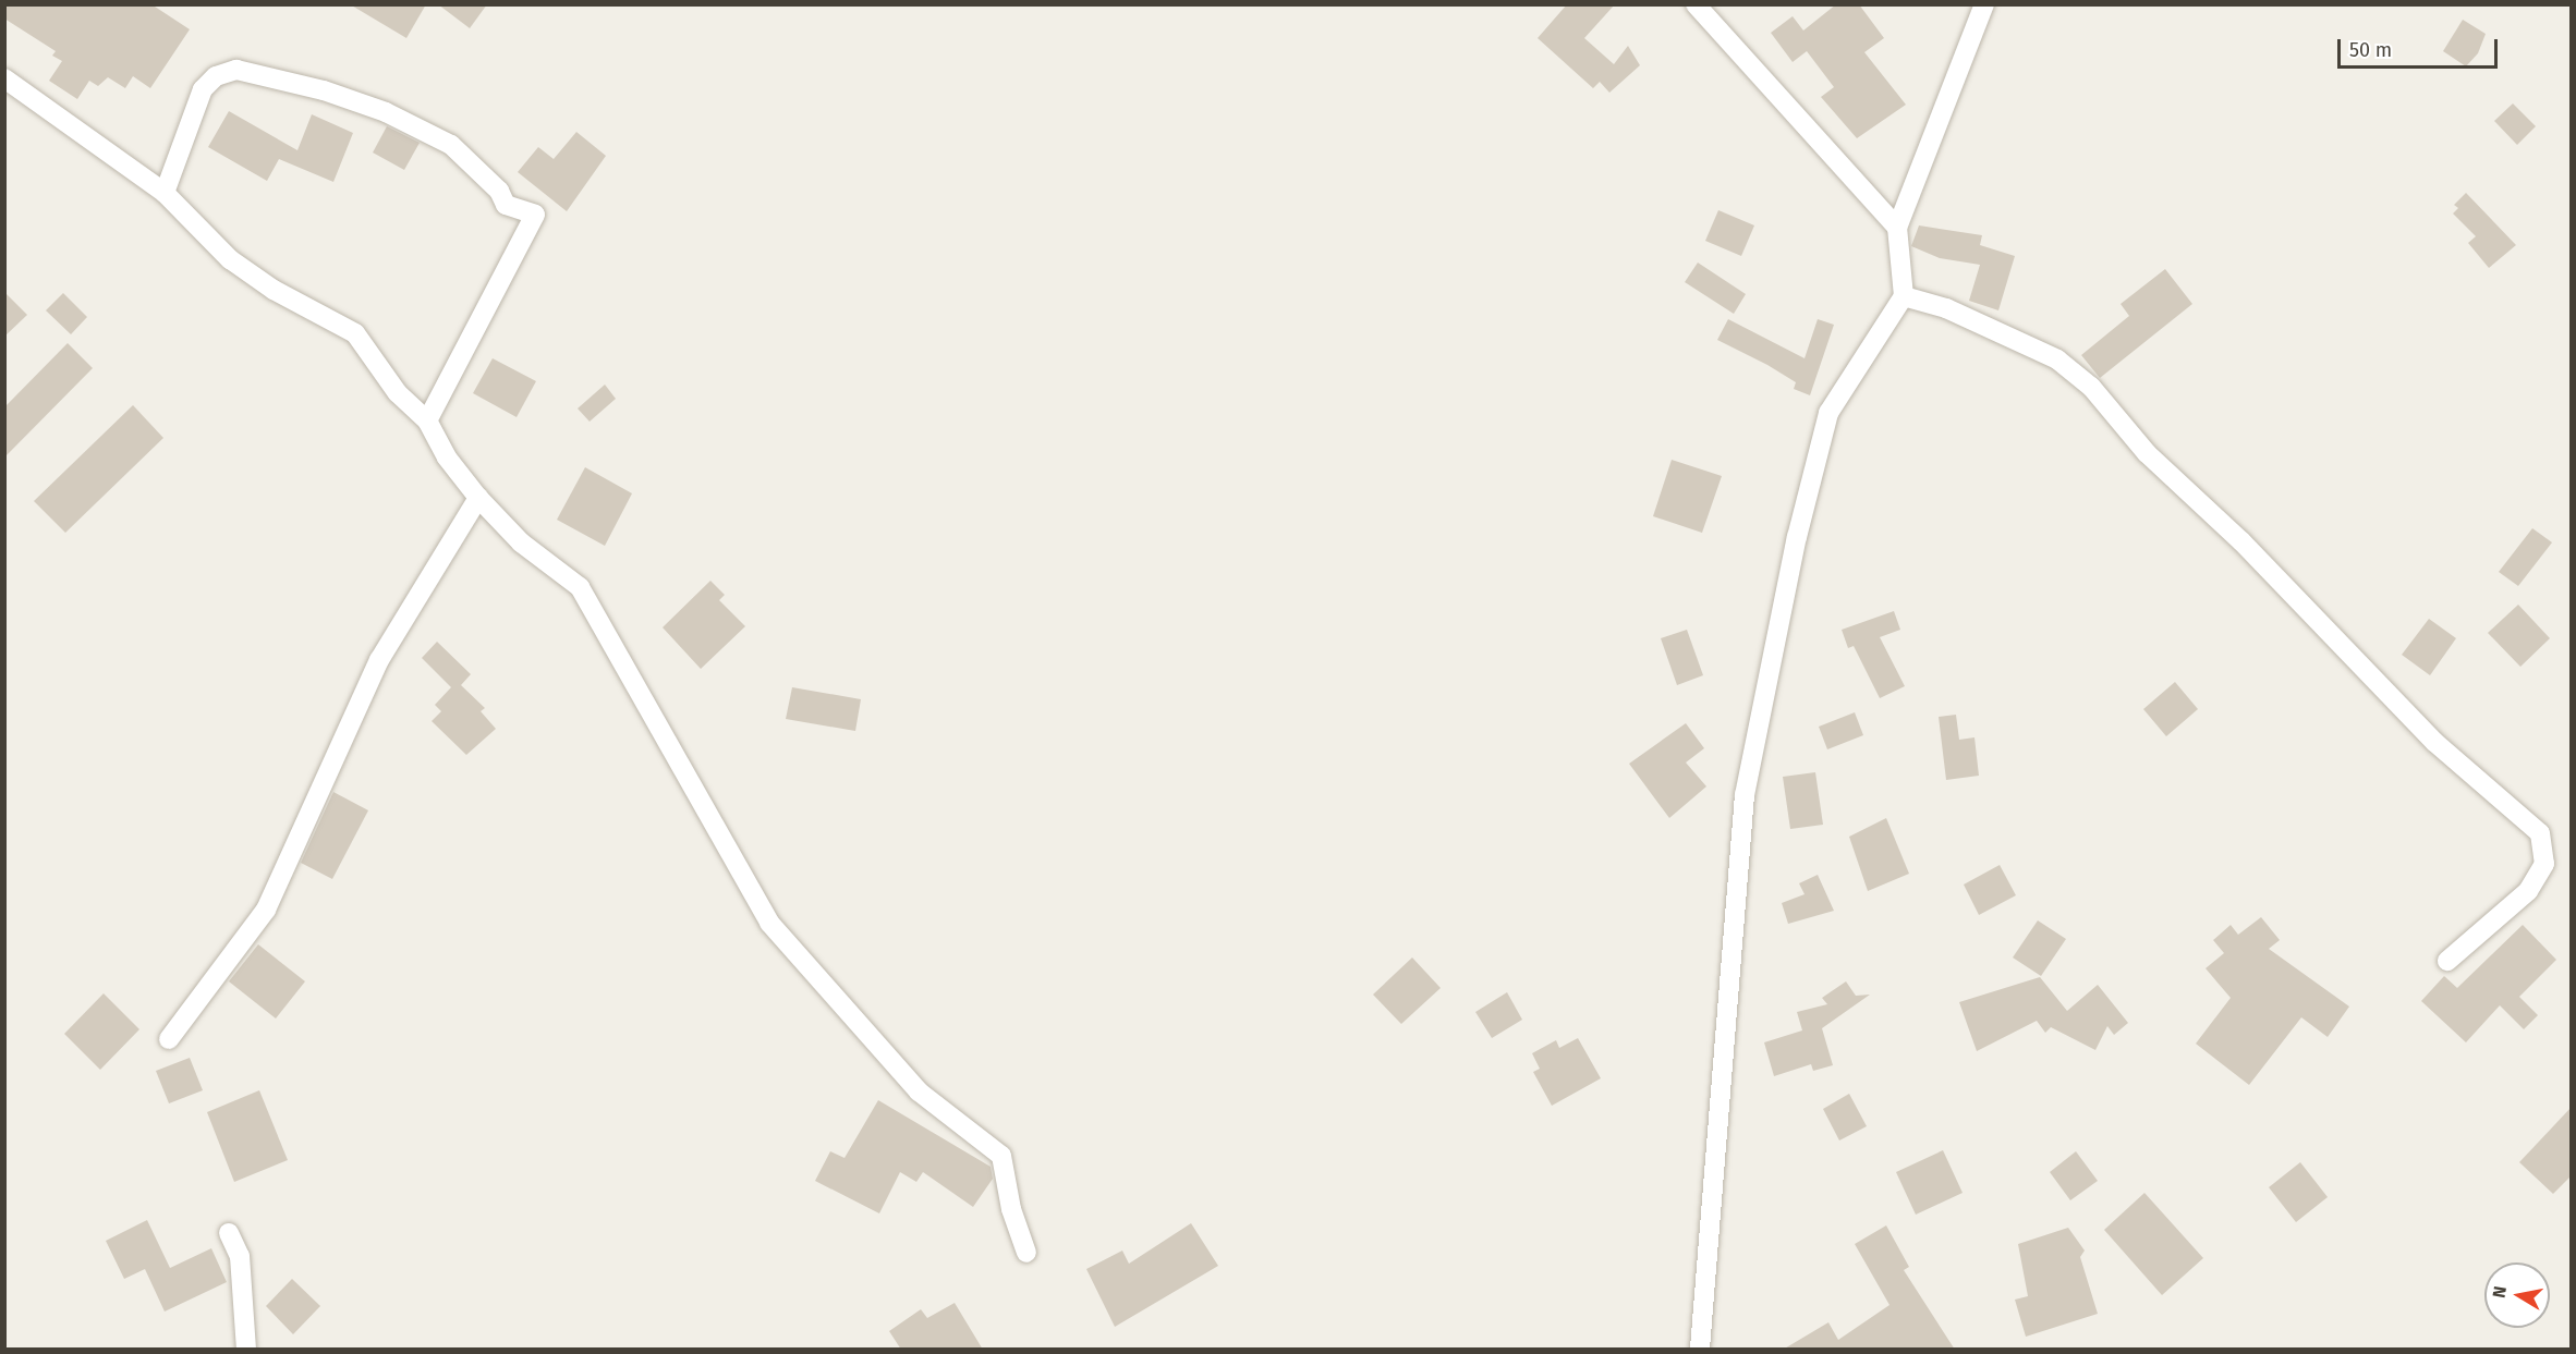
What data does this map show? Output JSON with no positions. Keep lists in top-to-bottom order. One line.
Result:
{"scale_bar":"50 m","north":"left"}
